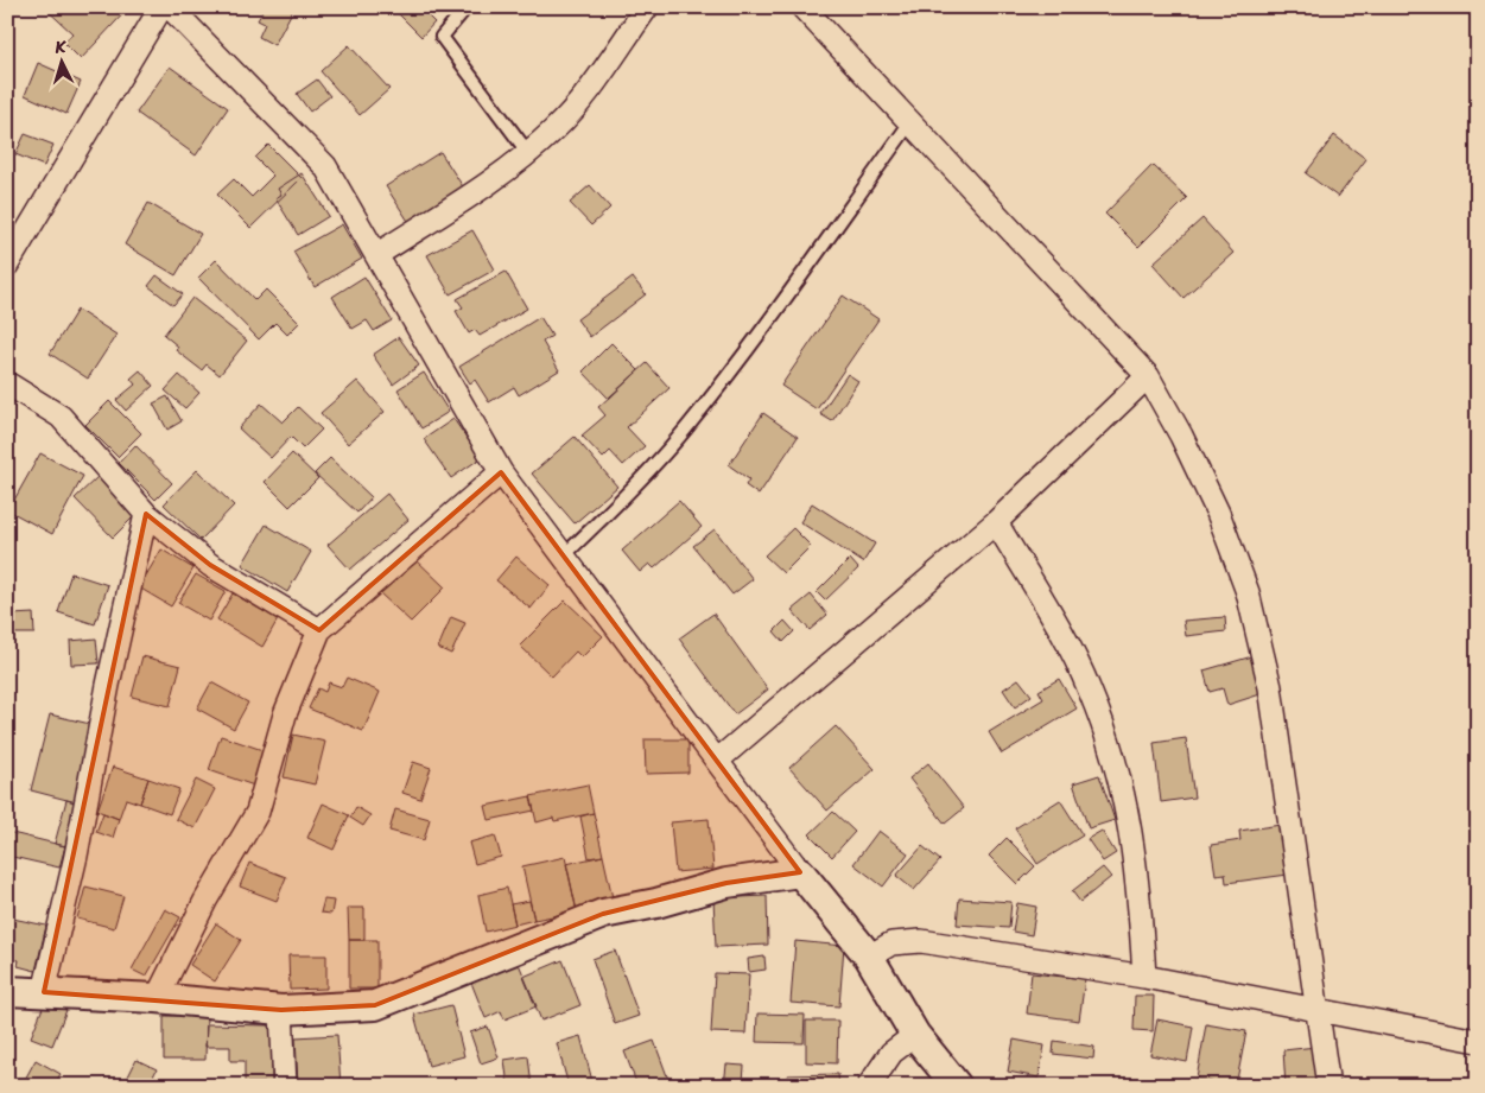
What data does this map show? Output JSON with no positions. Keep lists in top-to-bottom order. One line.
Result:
{"north":"top"}
